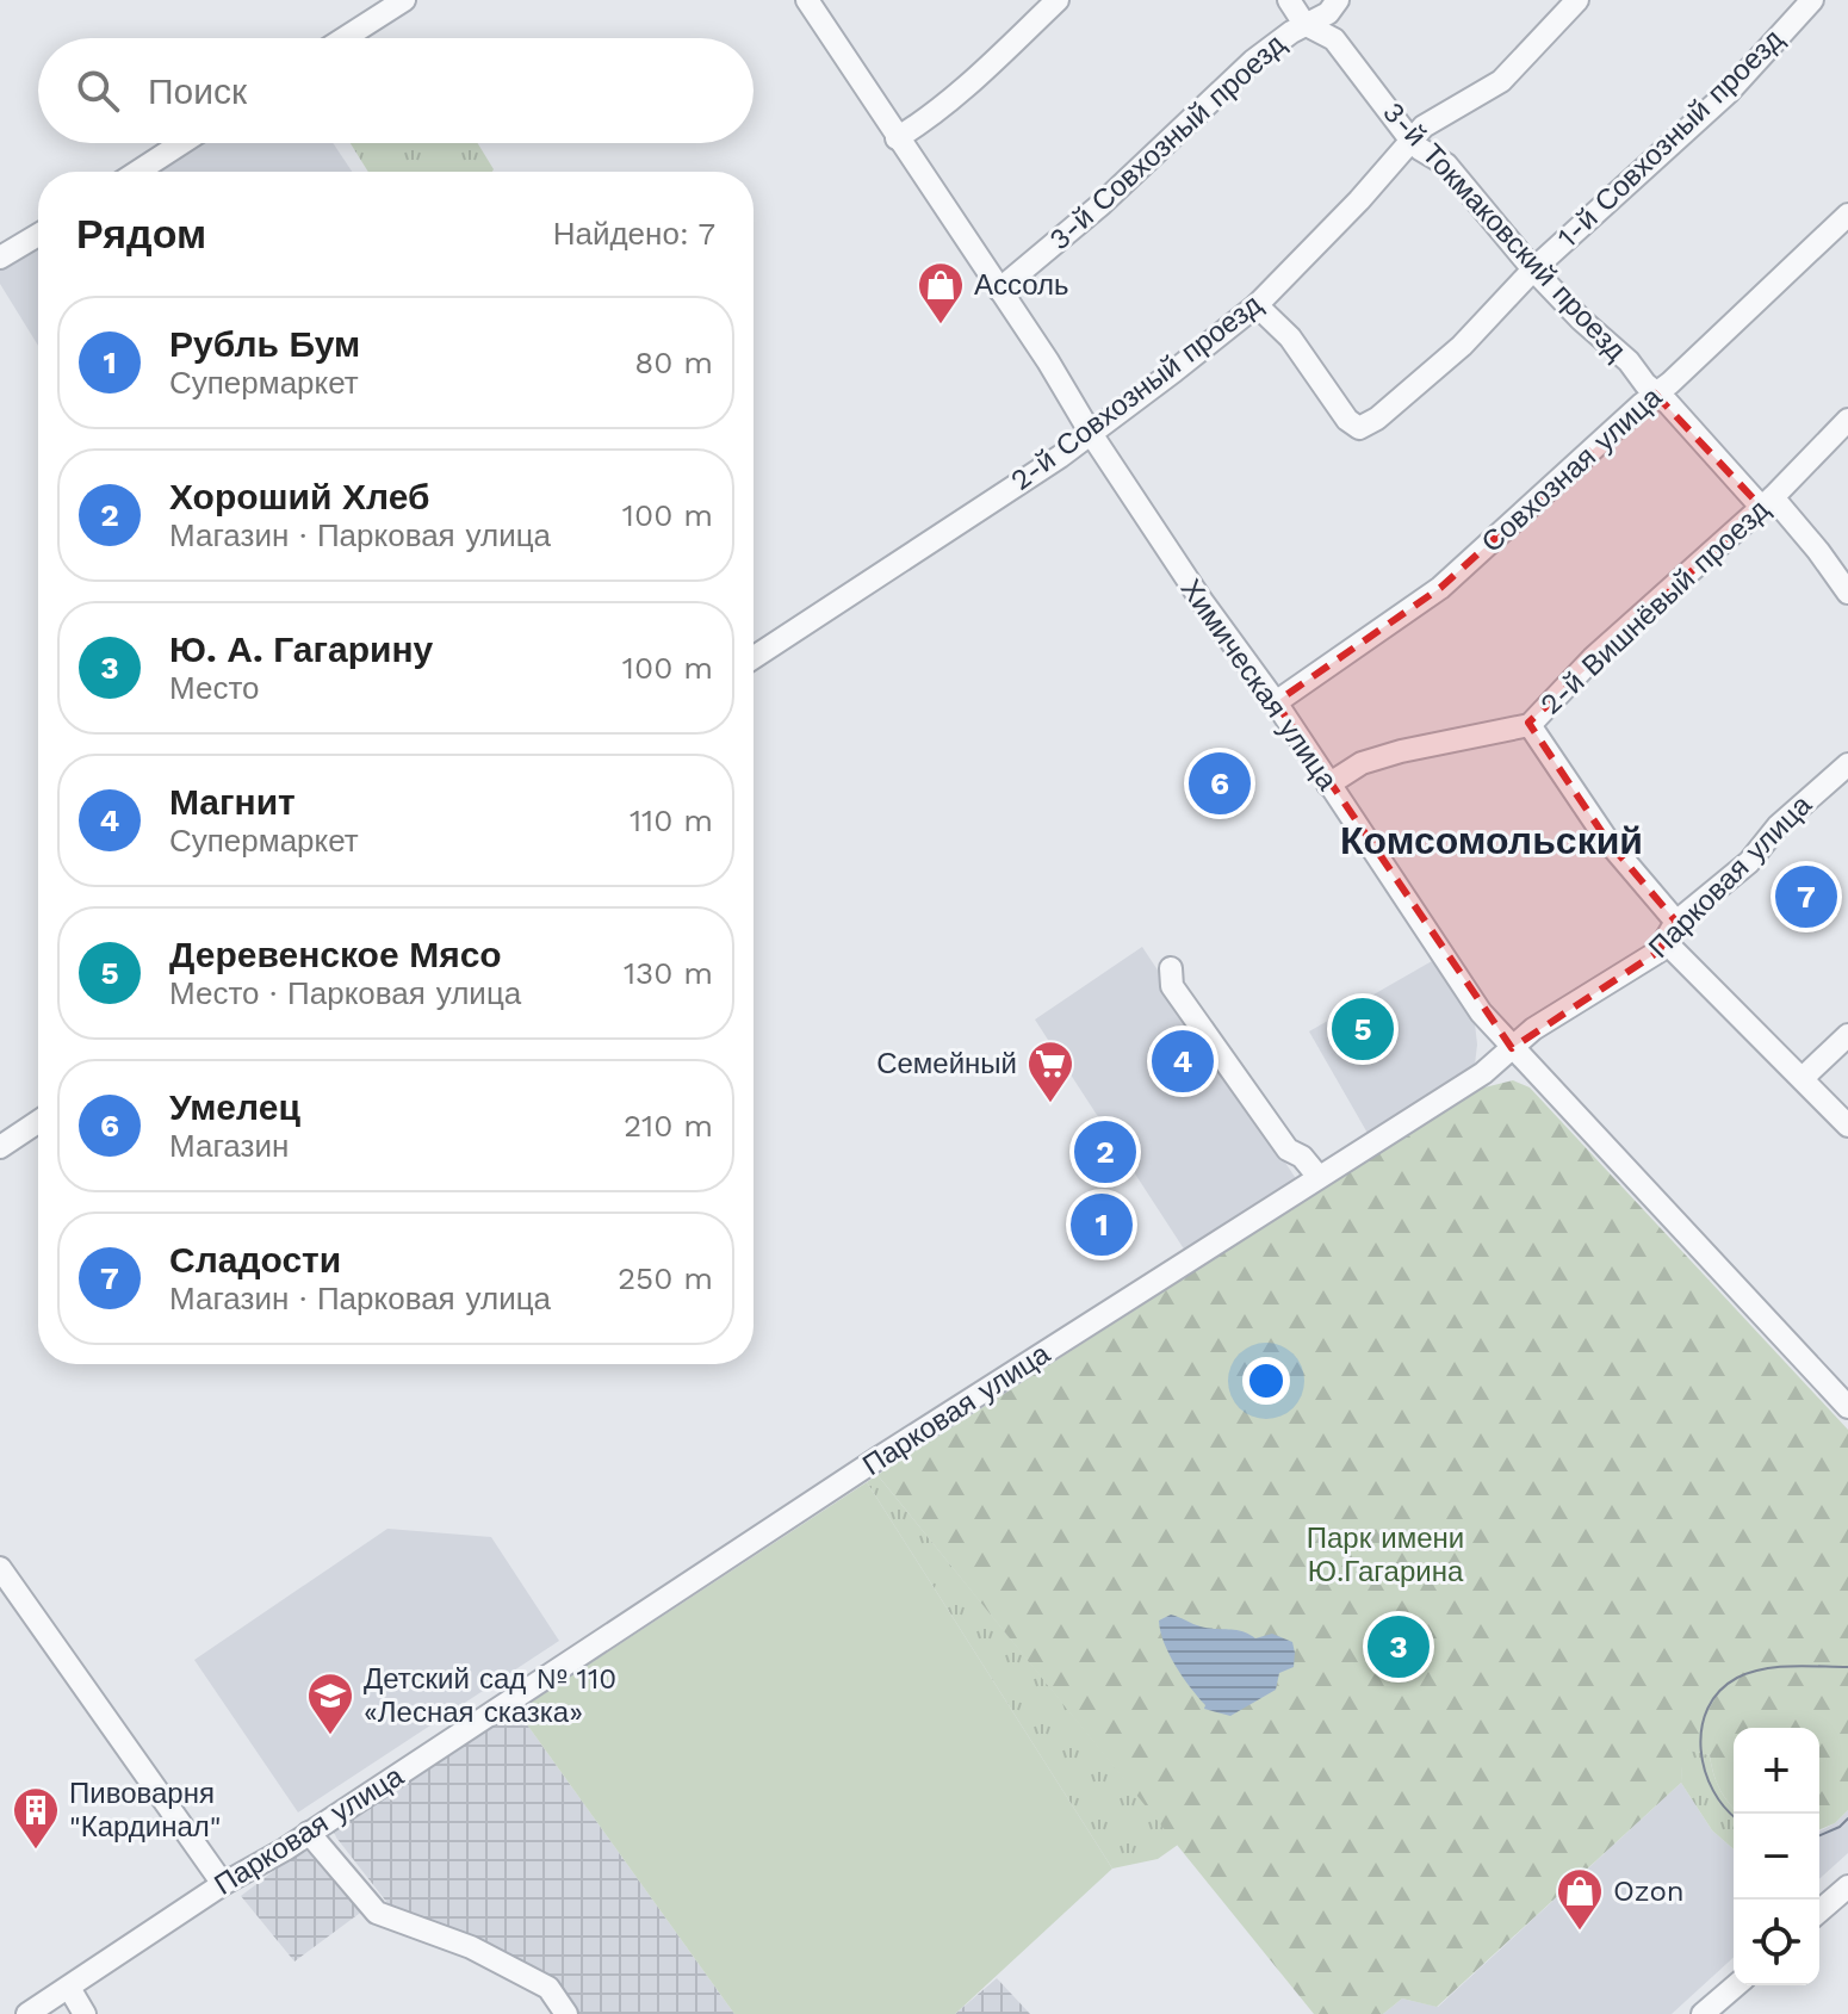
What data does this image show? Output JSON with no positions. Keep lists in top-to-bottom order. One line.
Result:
{"streets":{"street":["1-й Совхозный проезд","3-й Совхозный проезд","3-й Токмаковский проезд","2-й Совхозный проезд","Совхозная улица","2-й Вишнёвый проезд","Химическая улица","Парковая улица"]},"crossings":[["1-й Совхозный проезд","3-й Токмаковский проезд"],["1-й Совхозный проезд","2-й Совхозный проезд"],["3-й Совхозный проезд","3-й Токмаковский проезд"],["3-й Совхозный проезд","Химическая улица"],["3-й Токмаковский проезд","2-й Совхозный проезд"],["3-й Токмаковский проезд","Совхозная улица"],["3-й Токмаковский проезд","2-й Вишнёвый проезд"],["2-й Совхозный проезд","Химическая улица"],["Совхозная улица","Химическая улица"],["2-й Вишнёвый проезд","Химическая улица"],["Химическая улица","Парковая улица"]],"districts":["Комсомольский"],"parks":["Парк имени Ю.Гагарина"],"places":{"shop":["Ассоль","Ozon"],"supermarket":["Семейный"],"school or university":["Детский сад № 110 «Лесная сказка»"],"building":["Пивоварня \"Кардинал\""]},"page":{"search":"Поиск","heading":["Рядом","Найдено: 7"],"list":[{"mark":"1","name":"Рубль Бум","note":"Супермаркет","value":"80 m"},{"mark":"2","name":"Хороший Хлеб","note":"Магазин · Парковая улица","value":"100 m"},{"mark":"3","name":"Ю. А. Гагарину","note":"Место","value":"100 m"},{"mark":"4","name":"Магнит","note":"Супермаркет","value":"110 m"},{"mark":"5","name":"Деревенское Мясо","note":"Место · Парковая улица","value":"130 m"},{"mark":"6","name":"Умелец","note":"Магазин","value":"210 m"},{"mark":"7","name":"Сладости","note":"Магазин · Парковая улица","value":"250 m"}],"pins":["6","7","5","4","2","1","3"],"map_buttons":["+","−"]}}
